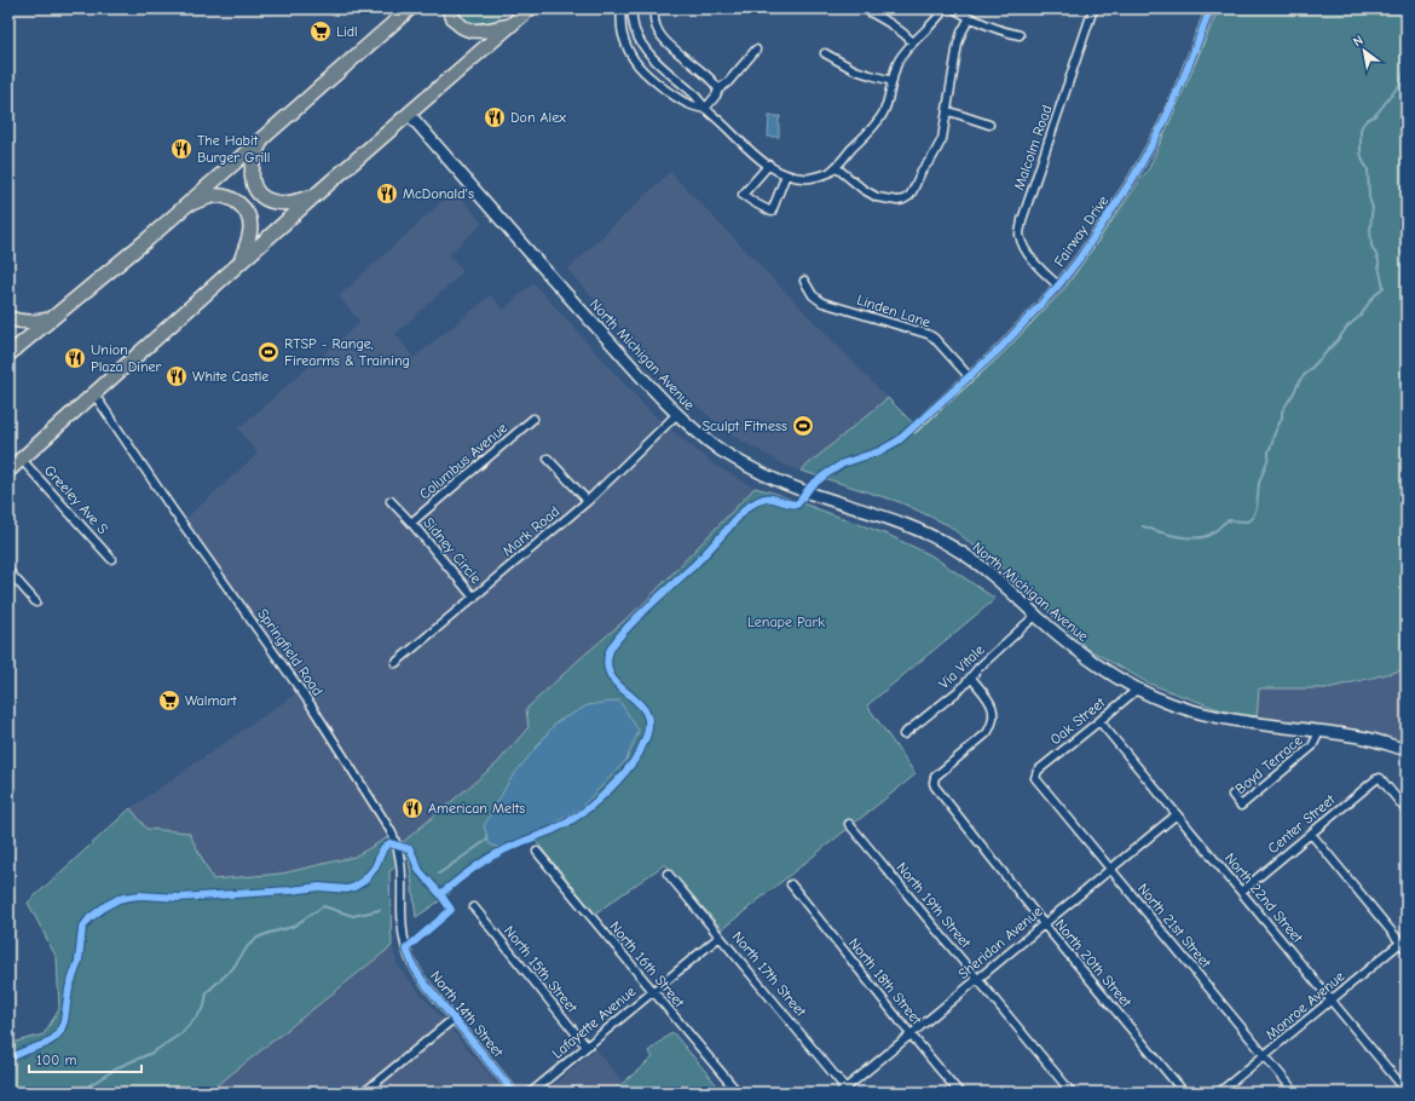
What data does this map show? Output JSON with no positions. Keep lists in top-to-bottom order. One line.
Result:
{"streets":{"street":["Malcolm Road","Fairway Drive","Linden Lane","North Michigan Avenue","Columbus Avenue","Greeley Ave S","Mark Road","Sidney Circle","Springfield Road","Via Vitale","Oak Street","Boyd Terrace","Center Street","North 22nd Street","North 19th Street","North 21st Street","Sheridan Avenue","North 20th Street","North 16th Street","North 15th Street","North 17th Street","North 18th Street","Monroe Avenue","North 14th Street","Lafayette Avenue"]},"crossings":[["Malcolm Road","Fairway Drive"],["Fairway Drive","Linden Lane"],["North Michigan Avenue","Mark Road"],["North Michigan Avenue","Via Vitale"],["North Michigan Avenue","Oak Street"],["North Michigan Avenue","Boyd Terrace"],["Columbus Avenue","Sidney Circle"],["Mark Road","Sidney Circle"],["Springfield Road","North 14th Street"],["Via Vitale","North 20th Street"],["Oak Street","North 22nd Street"],["Oak Street","North 21st Street"],["Center Street","North 22nd Street"],["North 22nd Street","Sheridan Avenue"],["North 22nd Street","Monroe Avenue"],["North 19th Street","Sheridan Avenue"],["North 21st Street","Sheridan Avenue"],["North 21st Street","Monroe Avenue"],["Sheridan Avenue","North 20th Street"],["Sheridan Avenue","North 17th Street"],["Sheridan Avenue","North 18th Street"],["North 16th Street","Lafayette Avenue"],["North 15th Street","Lafayette Avenue"],["North 17th Street","Lafayette Avenue"]],"parks":["Lenape Park"],"places":{"supermarket":["Lidl","Walmart"],"restaurant":["Don Alex","The Habit Burger Grill","McDonald's","Union Plaza Diner","White Castle","American Melts"],"sports":["RTSP - Range, Firearms & Training","Sculpt Fitness"]},"scale_bar":"100 m","north":"top left"}
